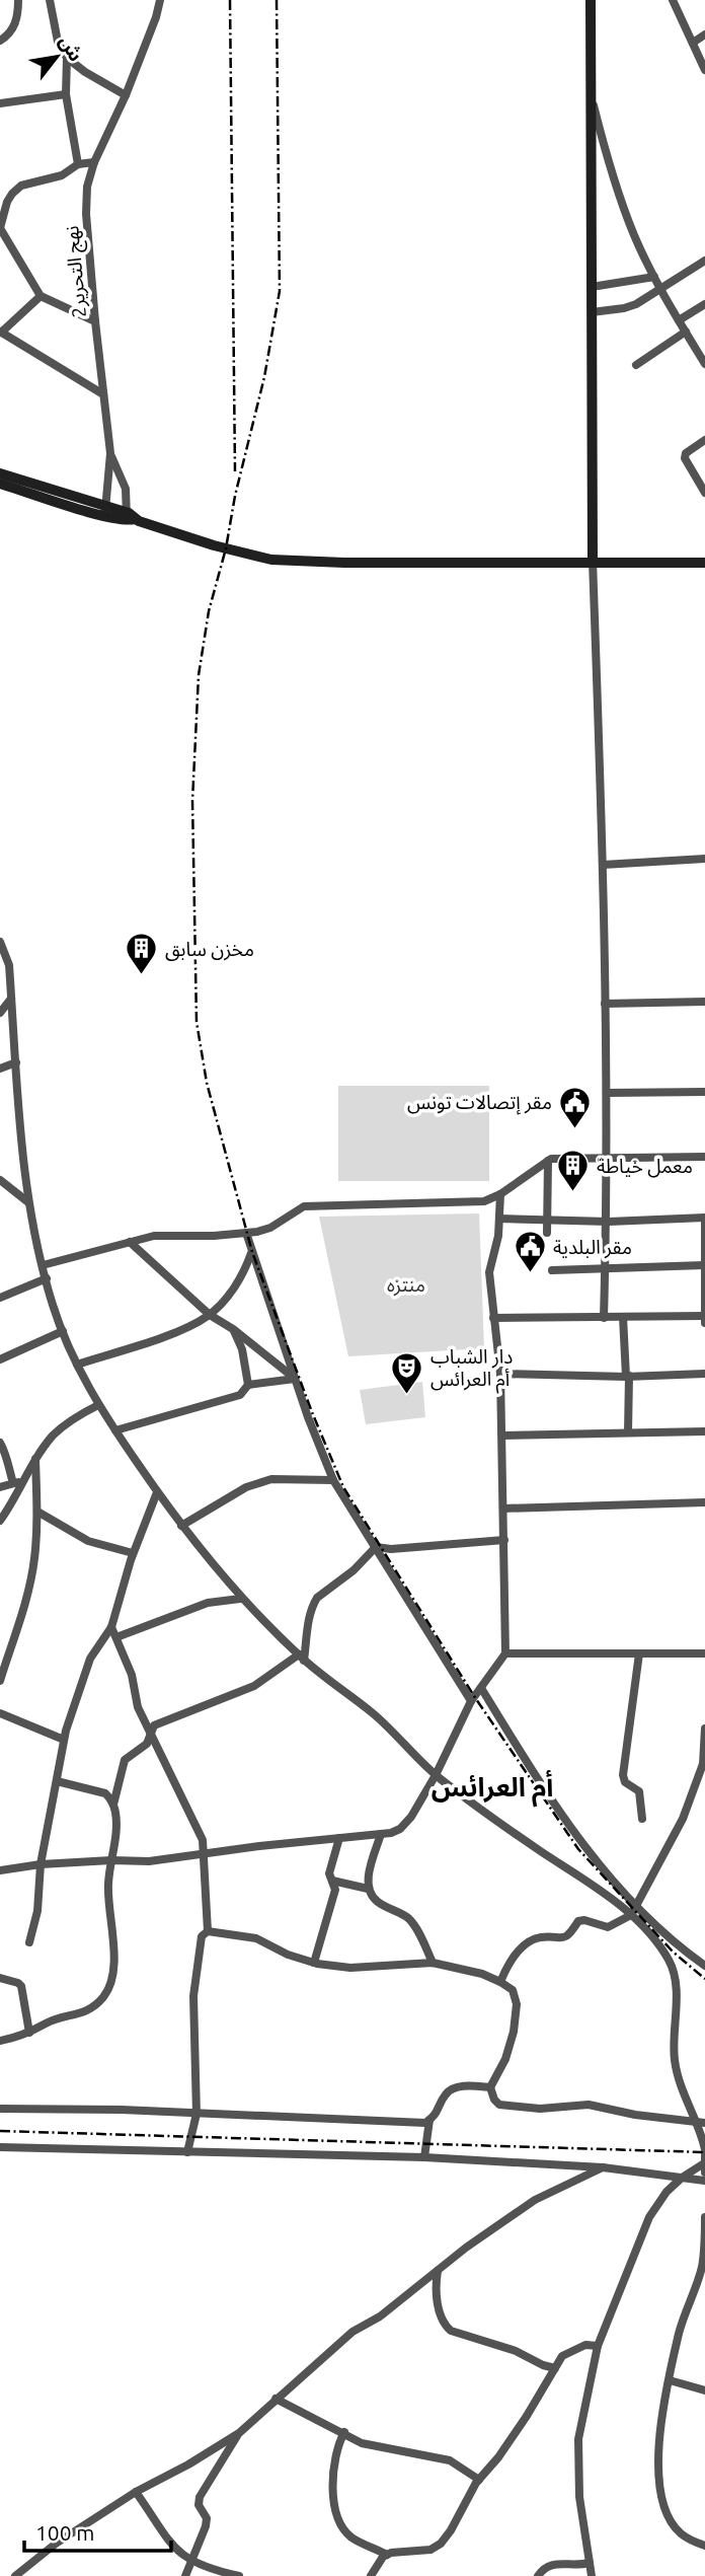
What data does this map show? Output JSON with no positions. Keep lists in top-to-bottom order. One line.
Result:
{"streets":{"street":["نهج التحرير2"]},"districts":["أم العرائس"],"parks":["منتزه"],"places":{"building":["مخزن سابق","معمل خياطة"],"public building":["مقر إتصالات تونس","مقر البلدية"],"theatre":["دار الشباب أم العرائس"]},"scale_bar":"100 m","north":"top right"}
